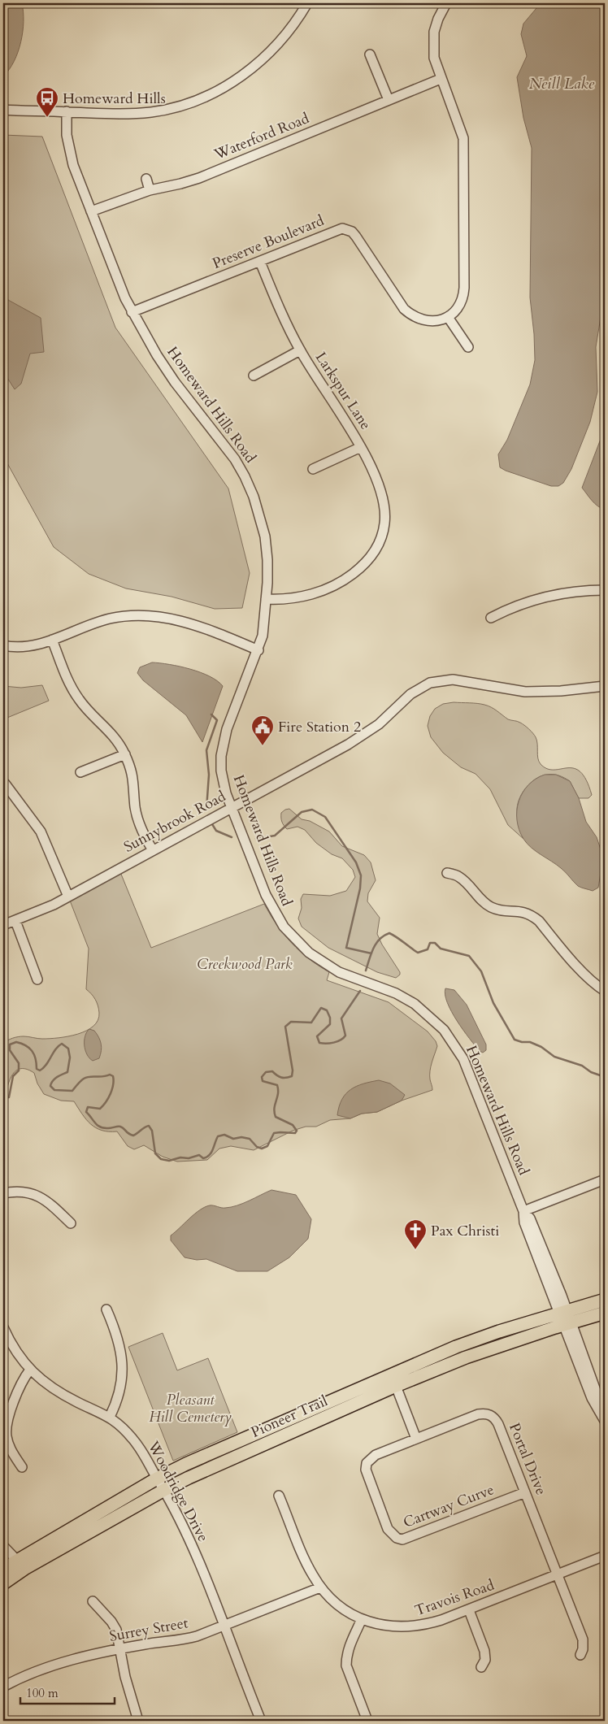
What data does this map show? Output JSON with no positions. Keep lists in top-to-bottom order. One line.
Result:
{"streets":{"main road":["Pioneer Trail"],"street":["Waterford Road","Preserve Boulevard","Larkspur Lane","Homeward Hills Road","Sunnybrook Road","Portal Drive","Woodridge Drive","Cartway Curve","Travois Road","Surrey Street"]},"crossings":[["Waterford Road","Homeward Hills Road"],["Preserve Boulevard","Larkspur Lane"],["Preserve Boulevard","Homeward Hills Road"],["Larkspur Lane","Homeward Hills Road"],["Homeward Hills Road","Sunnybrook Road"],["Homeward Hills Road","Pioneer Trail"],["Pioneer Trail","Woodridge Drive"],["Portal Drive","Cartway Curve"],["Portal Drive","Travois Road"],["Woodridge Drive","Surrey Street"],["Travois Road","Surrey Street"]],"water":["Neill Lake"],"parks":["Creekwood Park","Pleasant Hill Cemetery"],"places":{"bus stop":["Homeward Hills"],"public building":["Fire Station 2"],"church":["Pax Christi"]},"scale_bar":"100 m"}
